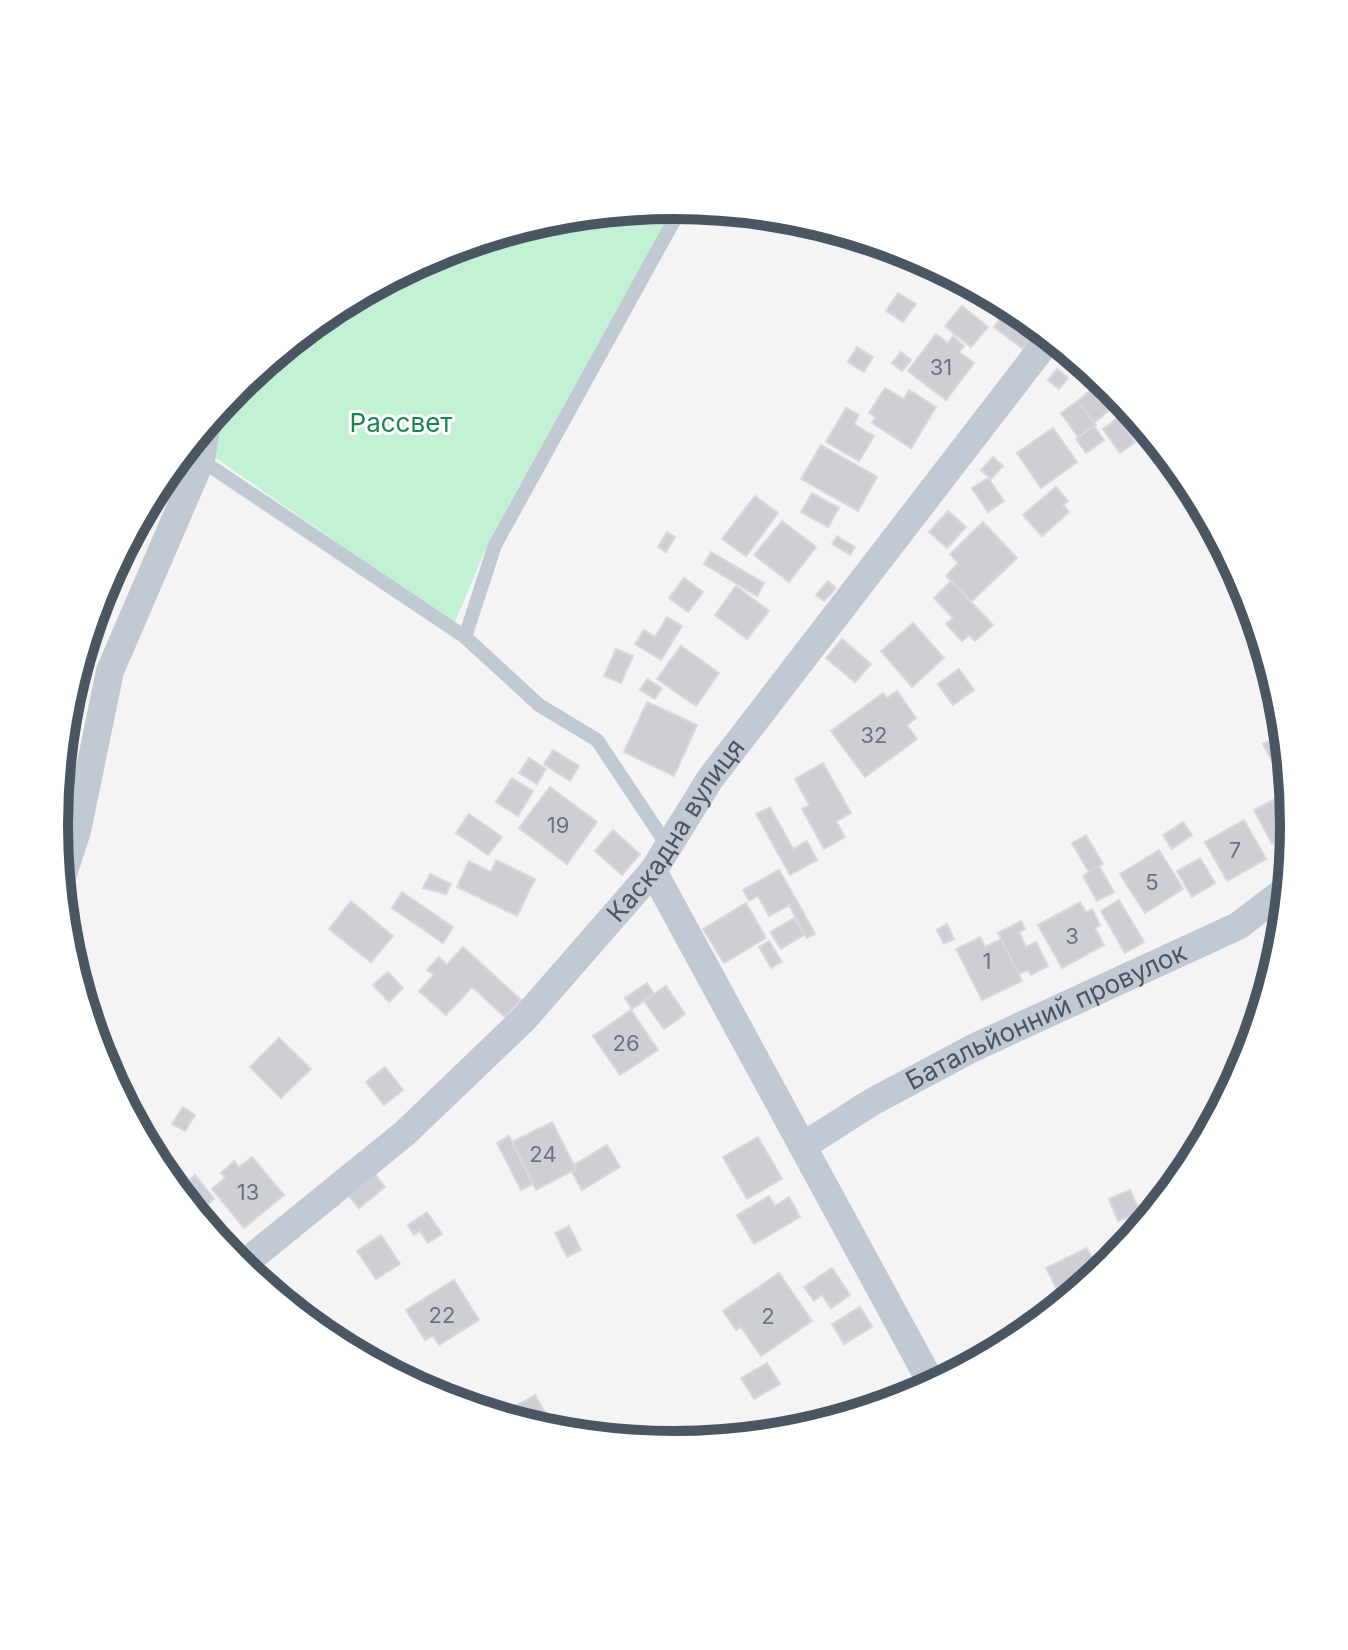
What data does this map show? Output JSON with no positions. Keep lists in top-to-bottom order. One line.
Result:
{"streets":{"street":["Каскадна вулиця","Батальйонний провулок"]},"parks":["Рассвет"],"house_numbers":["31","32","19","7","5","3","1","26","24","13","22","2"]}
